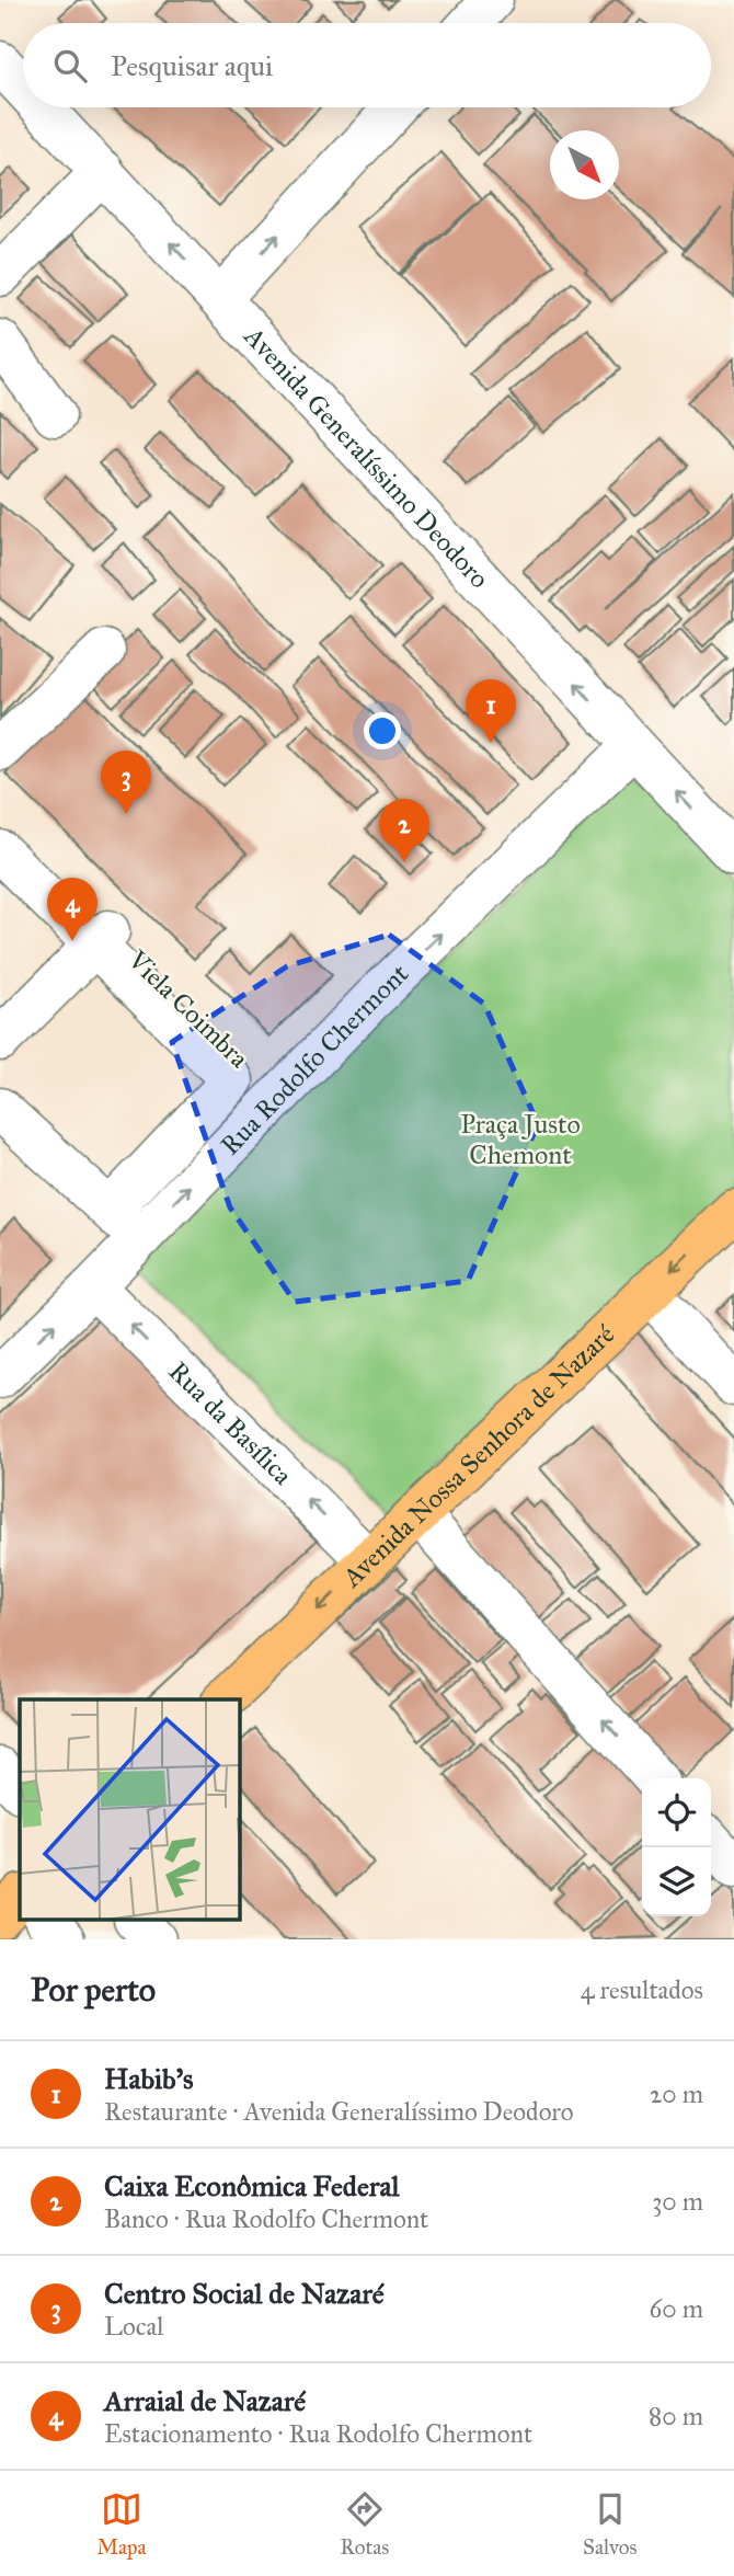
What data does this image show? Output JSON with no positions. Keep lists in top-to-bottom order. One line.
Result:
{"streets":{"main road":["Avenida Nossa Senhora de Nazaré"],"street":["Avenida Generalíssimo Deodoro","Viela Coimbra","Rua Rodolfo Chermont","Rua da Basílica"]},"crossings":[["Avenida Generalíssimo Deodoro","Rua Rodolfo Chermont"],["Viela Coimbra","Rua Rodolfo Chermont"],["Rua Rodolfo Chermont","Rua da Basílica"],["Rua da Basílica","Avenida Nossa Senhora de Nazaré"]],"one_way":["Avenida Generalíssimo Deodoro","Rua Rodolfo Chermont","Rua da Basílica","Avenida Nossa Senhora de Nazaré"],"parks":["Praça Justo Chemont"],"north":"bottom right","page":{"search":"Pesquisar aqui","pins":["1","3","2","4"],"heading":["Por perto","4 resultados"],"list":[{"mark":"1","name":"Habib's","note":"Restaurante · Avenida Generalíssimo Deodoro","value":"20 m"},{"mark":"2","name":"Caixa Econômica Federal","note":"Banco · Rua Rodolfo Chermont","value":"30 m"},{"mark":"3","name":"Centro Social de Nazaré","note":"Local","value":"60 m"},{"mark":"4","name":"Arraial de Nazaré","note":"Estacionamento · Rua Rodolfo Chermont","value":"80 m"}],"nav":["Mapa","Rotas","Salvos"]}}
